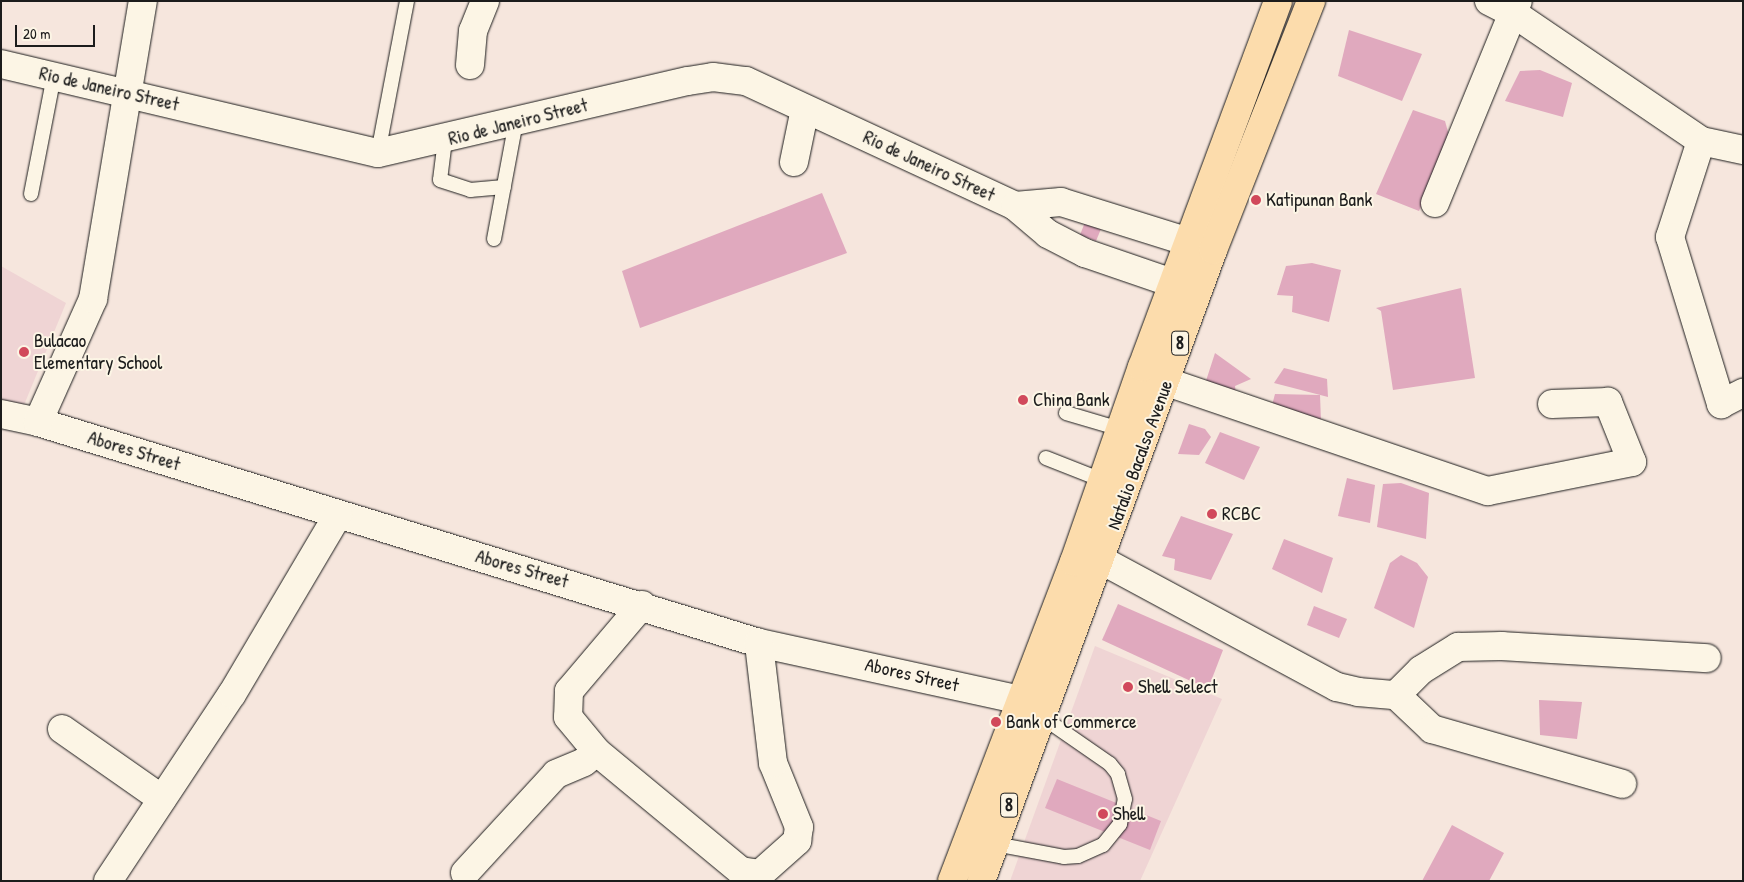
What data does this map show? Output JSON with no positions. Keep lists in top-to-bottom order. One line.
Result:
{"streets":{"main road":["8","Natalio Bacalso Avenue"],"street":["Rio de Janeiro Street","Abores Street"]},"crossings":[["Rio de Janeiro Street","Natalio Bacalso Avenue"],["Abores Street","Natalio Bacalso Avenue"]],"places":["Katipunan Bank","Bulacao Elementary School","China Bank","RCBC","Shell Select","Bank of Commerce","Shell"],"scale_bar":"20 m"}
